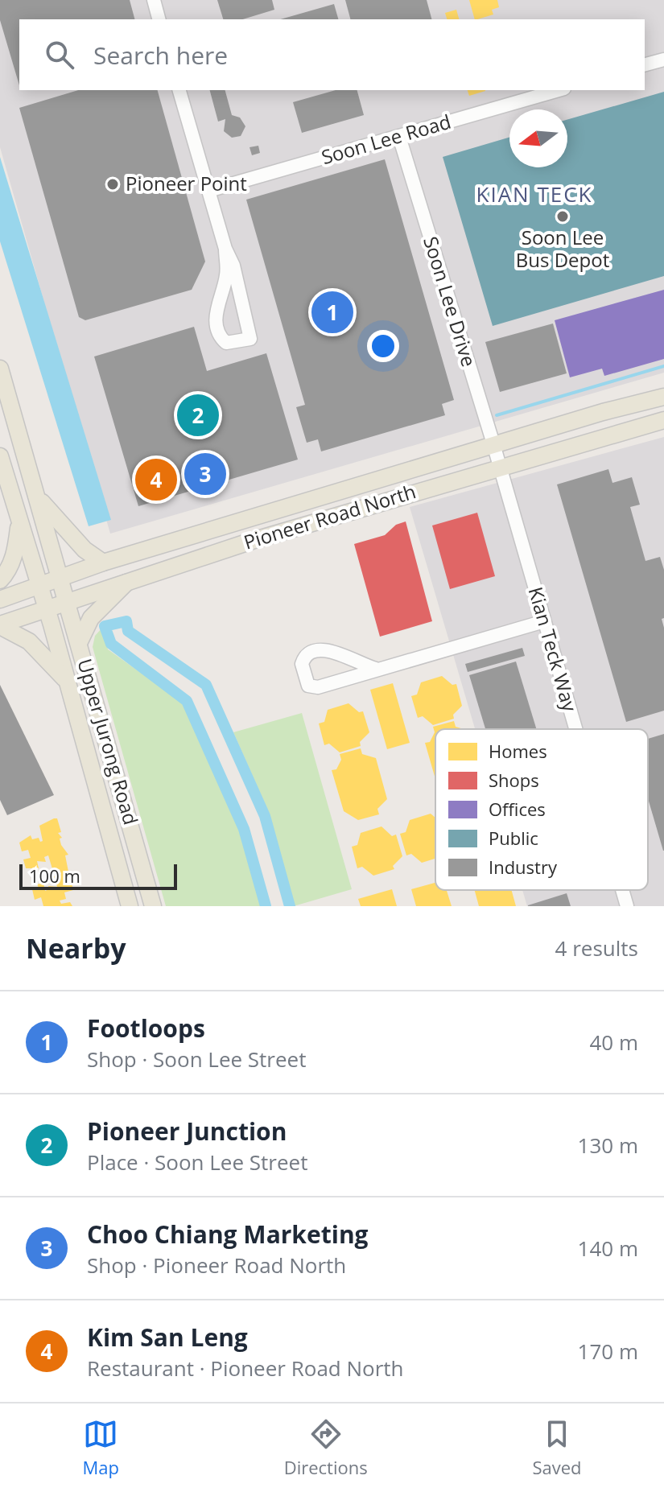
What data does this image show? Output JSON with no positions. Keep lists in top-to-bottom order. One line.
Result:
{"streets":{"main road":["Pioneer Road North","Upper Jurong Road"],"street":["Soon Lee Road","Soon Lee Drive","Kian Teck Way"]},"crossings":[["Soon Lee Road","Soon Lee Drive"],["Soon Lee Drive","Pioneer Road North"],["Soon Lee Drive","Kian Teck Way"],["Pioneer Road North","Kian Teck Way"],["Pioneer Road North","Upper Jurong Road"]],"districts":["KIAN TECK"],"places":["Pioneer Point","Soon Lee Bus Depot"],"legend":["Homes","Shops","Offices","Public","Industry"],"scale_bar":"100 m","north":"left","page":{"search":"Search here","pins":["1","2","3","4"],"scale":"100 m","heading":["Nearby","4 results"],"list":[{"mark":"1","name":"Footloops","note":"Shop · Soon Lee Street","value":"40 m"},{"mark":"2","name":"Pioneer Junction","note":"Place · Soon Lee Street","value":"130 m"},{"mark":"3","name":"Choo Chiang Marketing","note":"Shop · Pioneer Road North","value":"140 m"},{"mark":"4","name":"Kim San Leng","note":"Restaurant · Pioneer Road North","value":"170 m"}],"nav":["Map","Directions","Saved"]}}
